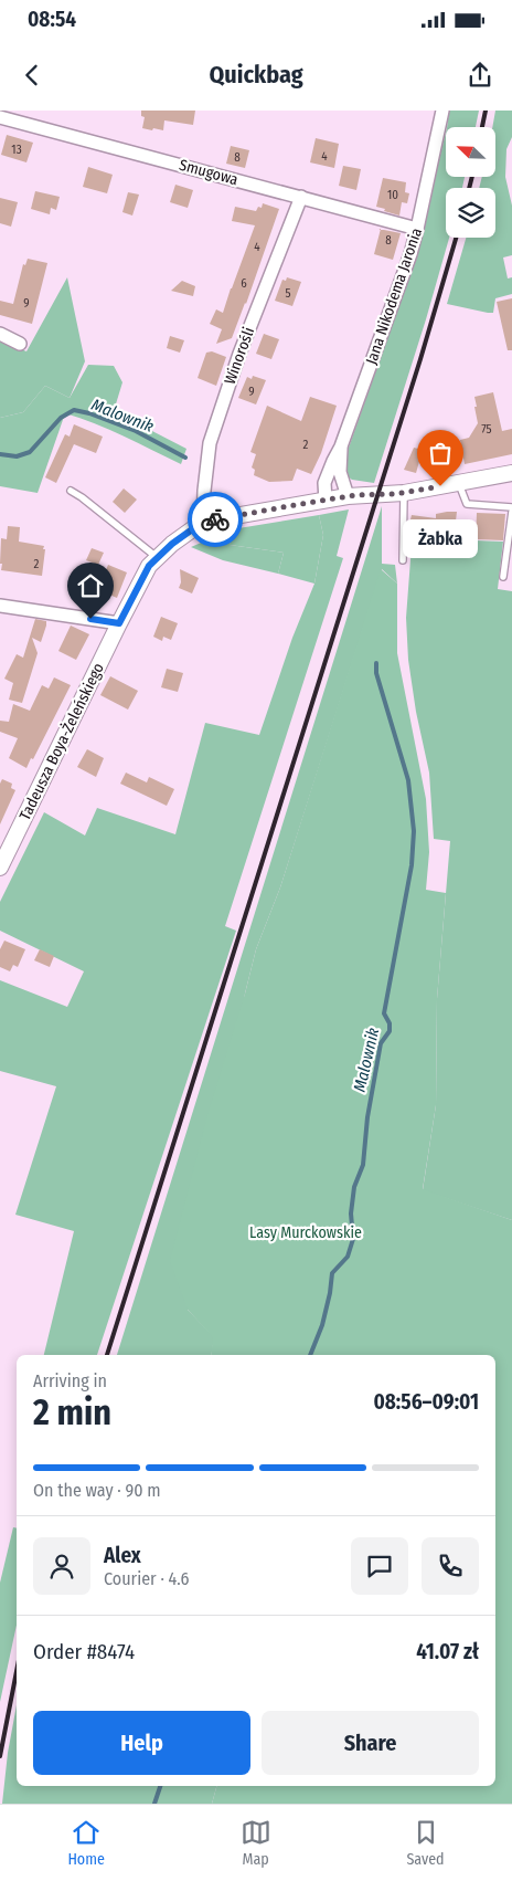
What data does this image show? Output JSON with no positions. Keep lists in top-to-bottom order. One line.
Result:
{"streets":{"street":["Smugowa","Jana Nikodema Jaronia","Winorośli","Tadeusza Boya-Żeleńskiego"]},"crossings":[["Smugowa","Jana Nikodema Jaronia"],["Smugowa","Winorośli"],["Jana Nikodema Jaronia","Tadeusza Boya-Żeleńskiego"],["Winorośli","Tadeusza Boya-Żeleńskiego"]],"water":["Malownik"],"parks":["Lasy Murckowskie"],"places":["Żabka"],"house_numbers":["13","4","8","10","8","4","6","5","9","9","75","2","2"],"north":"top left","page":{"status":"08:54","header":"Quickbag","bubble":"Żabka","heading":["2 min","Arriving in","08:56–09:01"],"panel":["Alex","Courier · 4.6","Order #8474","41.07 zł"],"bar":"On the way · 90 m","buttons":["Help","Share"],"tabs":["Home","Map","Saved"]}}
